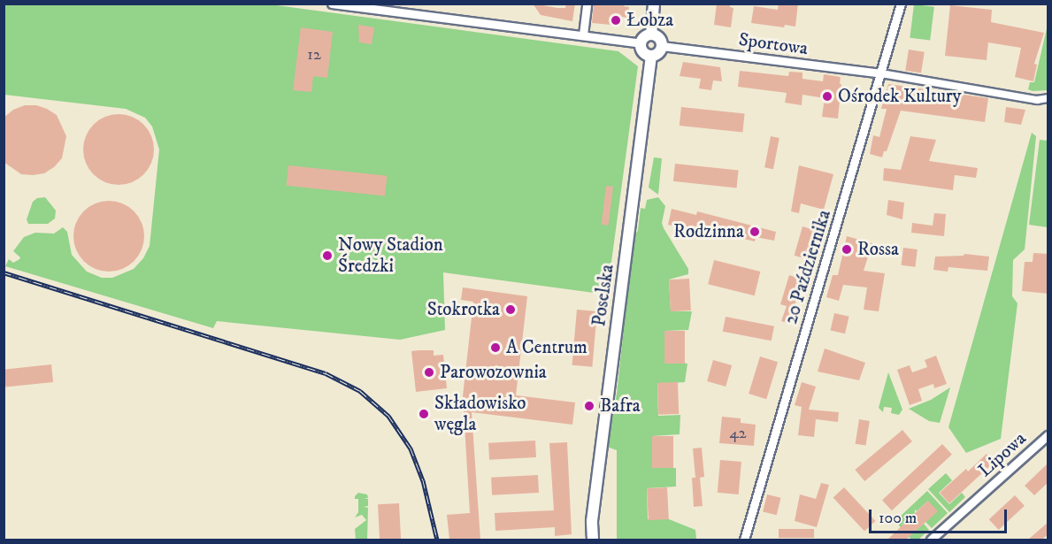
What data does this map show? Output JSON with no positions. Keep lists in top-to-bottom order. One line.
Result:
{"streets":{"street":["Sportowa","20 Października","Poselska","Lipowa"]},"crossings":[["Sportowa","20 Października"],["Sportowa","Poselska"]],"places":["Łobza","Ośrodek Kultury","Rodzinna","Rossa","Nowy Stadion Średzki","Stokrotka","A Centrum","Parowozownia","Bafra","Składowisko węgla"],"house_numbers":["12","42"],"scale_bar":"100 m"}
